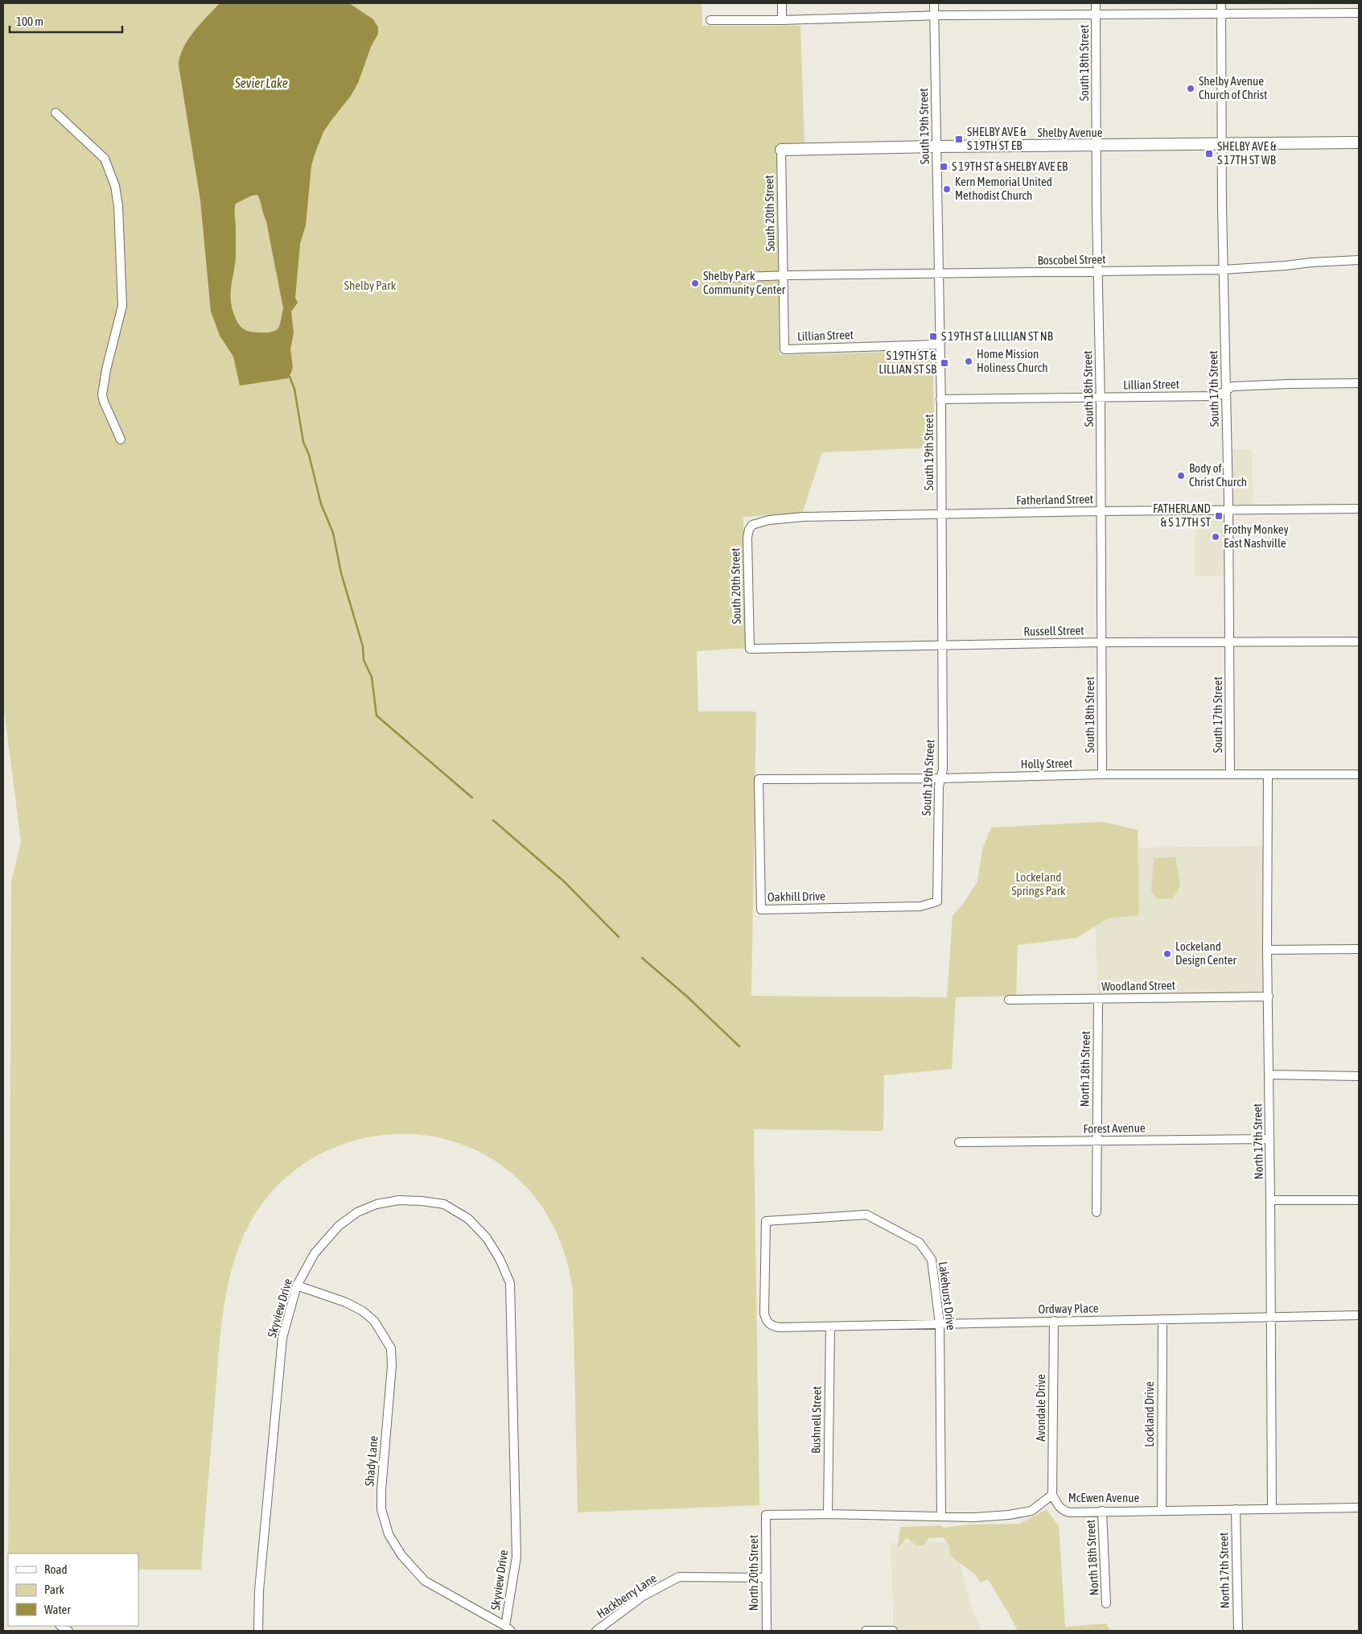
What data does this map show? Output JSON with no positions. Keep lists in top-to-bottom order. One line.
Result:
{"streets":{"street":["South 18th Street","South 19th Street","Shelby Avenue","South 20th Street","Boscobel Street","Lillian Street","South 17th Street","Fatherland Street","Russell Street","Holly Street","Oakhill Drive","Woodland Street","North 18th Street","Forest Avenue","North 17th Street","Lakehurst Drive","Skyview Drive","Ordway Place","Avondale Drive","Lockland Drive","Bushnell Street","Shady Lane","McEwen Avenue","North 20th Street","Hackberry Lane"]},"crossings":[["South 18th Street","Shelby Avenue"],["South 18th Street","Boscobel Street"],["South 18th Street","Lillian Street"],["South 18th Street","Fatherland Street"],["South 18th Street","Russell Street"],["South 18th Street","Holly Street"],["South 19th Street","Shelby Avenue"],["South 19th Street","Boscobel Street"],["South 19th Street","Lillian Street"],["South 19th Street","Fatherland Street"],["South 19th Street","Russell Street"],["South 19th Street","Holly Street"],["South 19th Street","Oakhill Drive"],["Shelby Avenue","South 20th Street"],["Shelby Avenue","South 17th Street"],["South 20th Street","Boscobel Street"],["South 20th Street","Lillian Street"],["South 20th Street","Fatherland Street"],["South 20th Street","Russell Street"],["Boscobel Street","South 17th Street"],["Lillian Street","South 17th Street"],["South 17th Street","Fatherland Street"],["South 17th Street","Russell Street"],["South 17th Street","Holly Street"],["Holly Street","Oakhill Drive"],["Holly Street","North 17th Street"],["Woodland Street","North 18th Street"],["Woodland Street","North 17th Street"],["North 18th Street","Forest Avenue"],["North 18th Street","McEwen Avenue"],["Forest Avenue","North 17th Street"],["North 17th Street","Ordway Place"],["North 17th Street","McEwen Avenue"],["Lakehurst Drive","Ordway Place"],["Lakehurst Drive","McEwen Avenue"],["Skyview Drive","Shady Lane"],["Ordway Place","Avondale Drive"],["Ordway Place","Lockland Drive"],["Ordway Place","Bushnell Street"],["Avondale Drive","McEwen Avenue"],["Lockland Drive","McEwen Avenue"],["Bushnell Street","McEwen Avenue"],["McEwen Avenue","North 20th Street"],["North 20th Street","Hackberry Lane"]],"water":["Sevier Lake"],"parks":["Shelby Park","Lockeland Springs Park"],"places":{"other":["Shelby Avenue Church of Christ","Kern Memorial United Methodist Church","Shelby Park Community Center","Home Mission Holiness Church","Body of Christ Church","Frothy Monkey East Nashville","Lockeland Design Center"],"transit":["SHELBY AVE & S 19TH ST EB","SHELBY AVE & S 17TH ST WB","S 19TH ST & SHELBY AVE EB","S 19TH ST & LILLIAN ST NB","S 19TH ST & LILLIAN ST SB","FATHERLAND & S 17TH ST"]},"legend":["Road","Park","Water"],"scale_bar":"100 m"}
